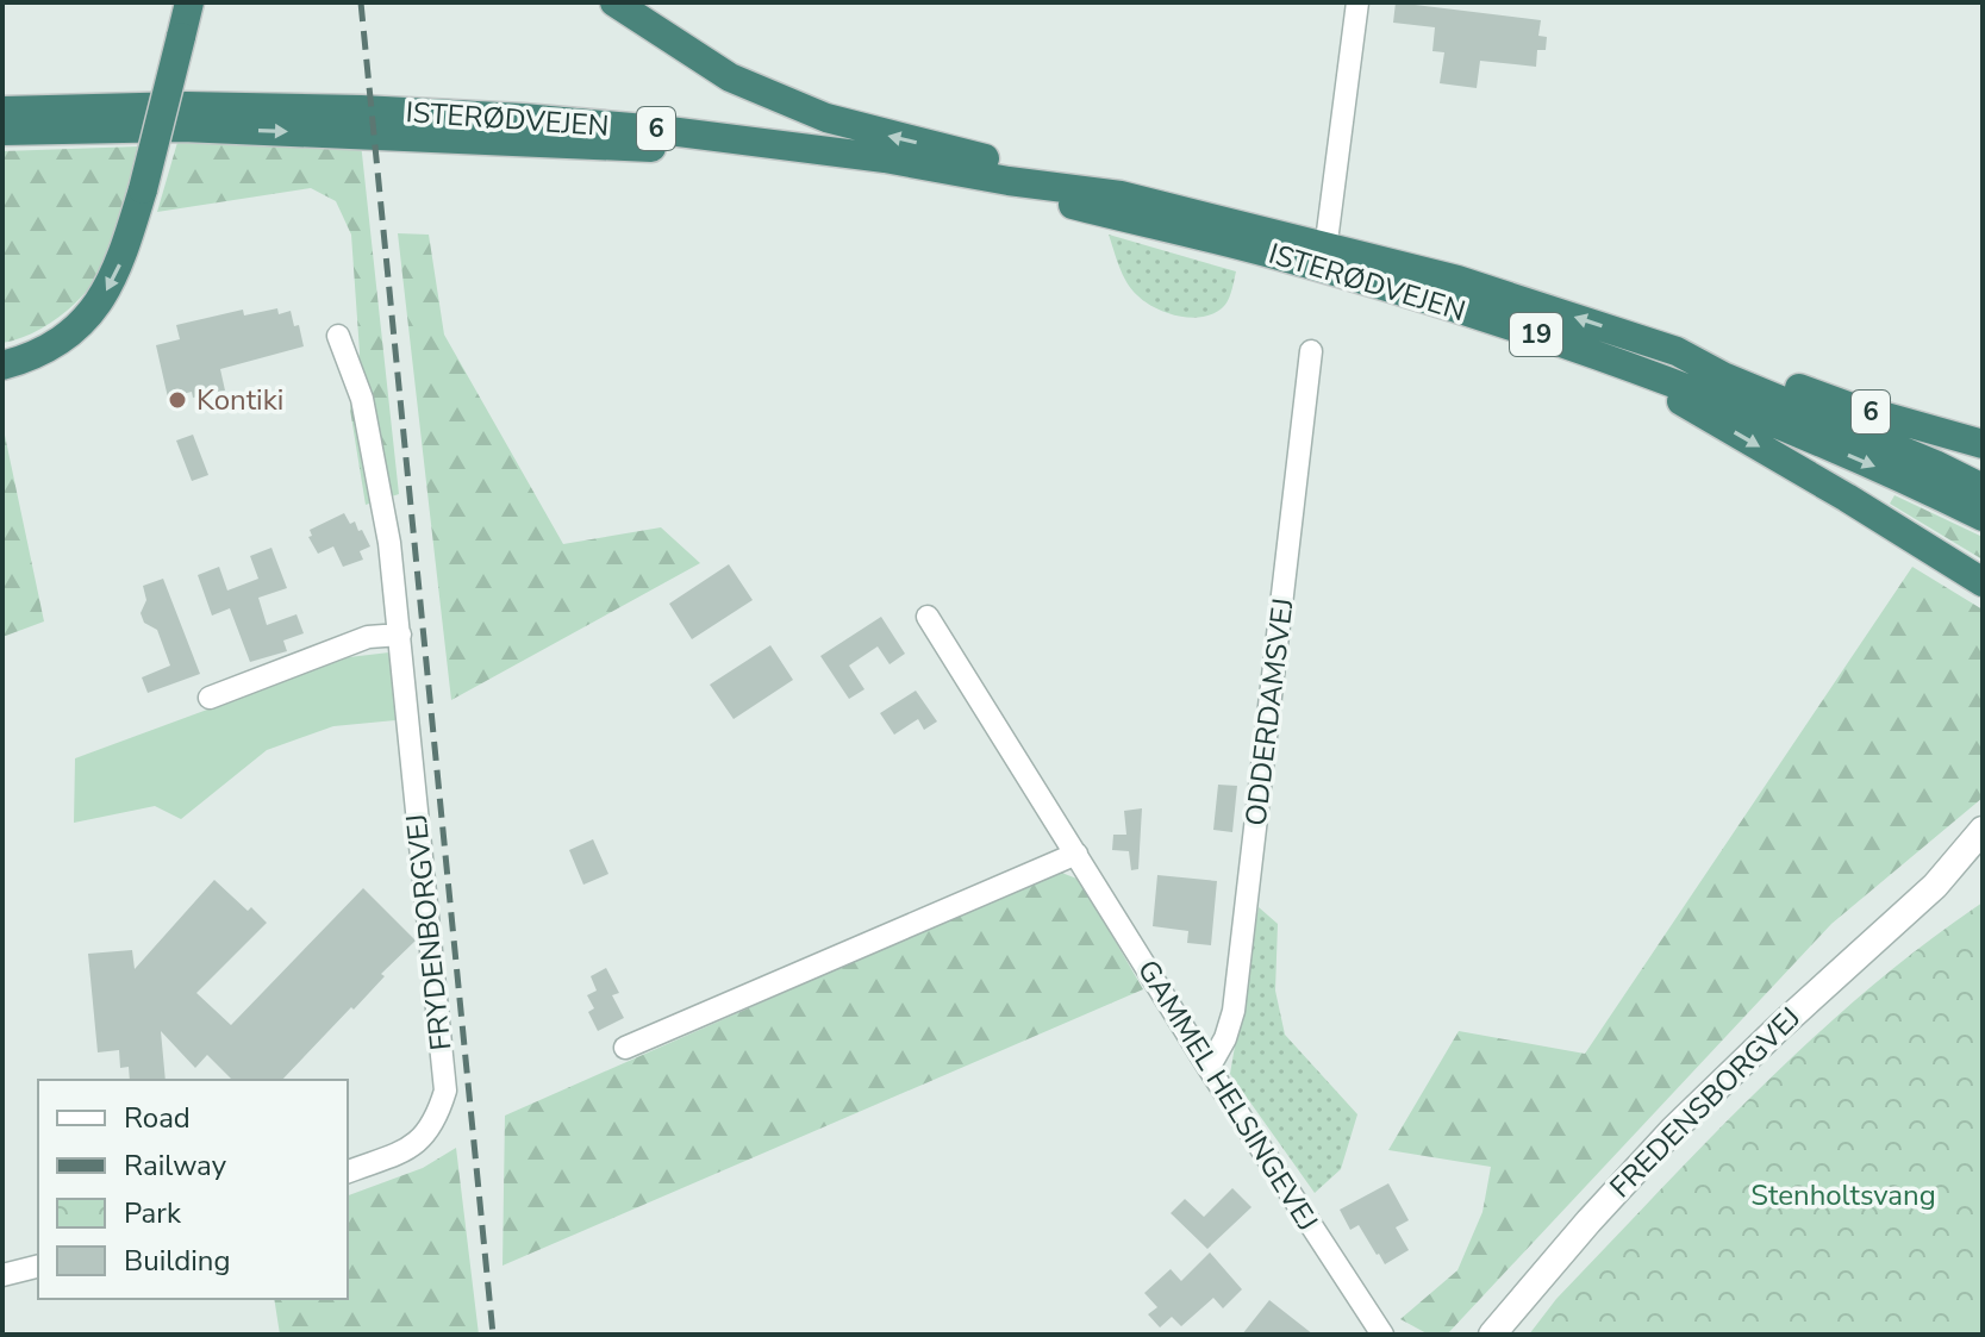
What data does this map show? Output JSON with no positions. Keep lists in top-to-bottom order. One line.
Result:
{"streets":{"highway":["ISTERØDVEJEN","6","19"],"street":["ODDERDAMSVEJ","FRYDENBORGVEJ","GAMMEL HELSINGEVEJ","FREDENSBORGVEJ"]},"crossings":[["ISTERØDVEJEN","6"],["ODDERDAMSVEJ","GAMMEL HELSINGEVEJ"]],"parks":["Stenholtsvang"],"places":["Kontiki"],"legend":["Road","Railway","Park","Building"]}
